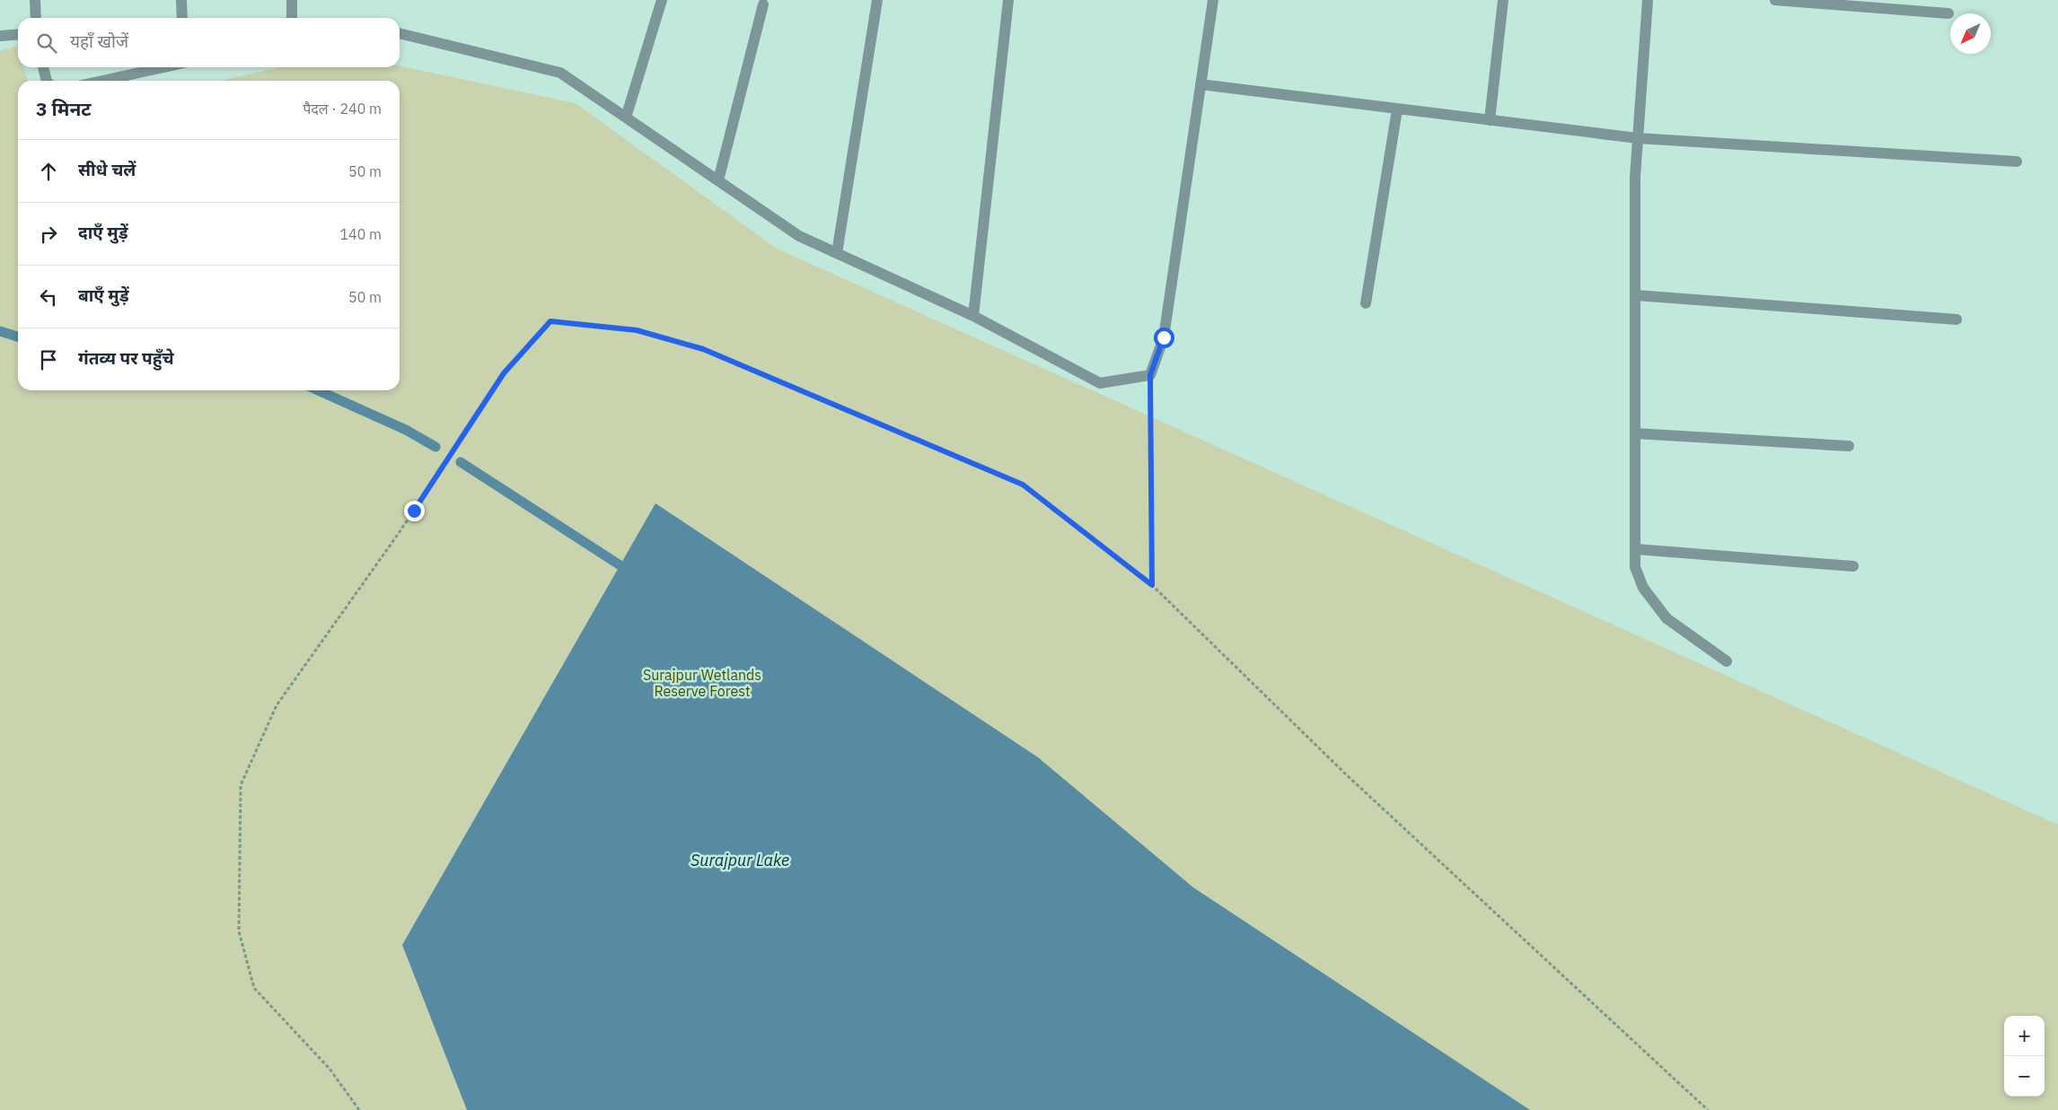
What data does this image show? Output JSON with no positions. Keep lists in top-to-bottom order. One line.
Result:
{"water":["Surajpur Lake"],"parks":["Surajpur Wetlands Reserve Forest"],"north":"bottom left","page":{"search":"यहाँ खोजें","heading":["3 मिनट","पैदल · 240 m"],"list":[["सीधे चलें","50 m"],["दाएँ मुड़ें","140 m"],["बाएँ मुड़ें","50 m"],"गंतव्य पर पहुँचे"],"map_buttons":["+","−"]}}
